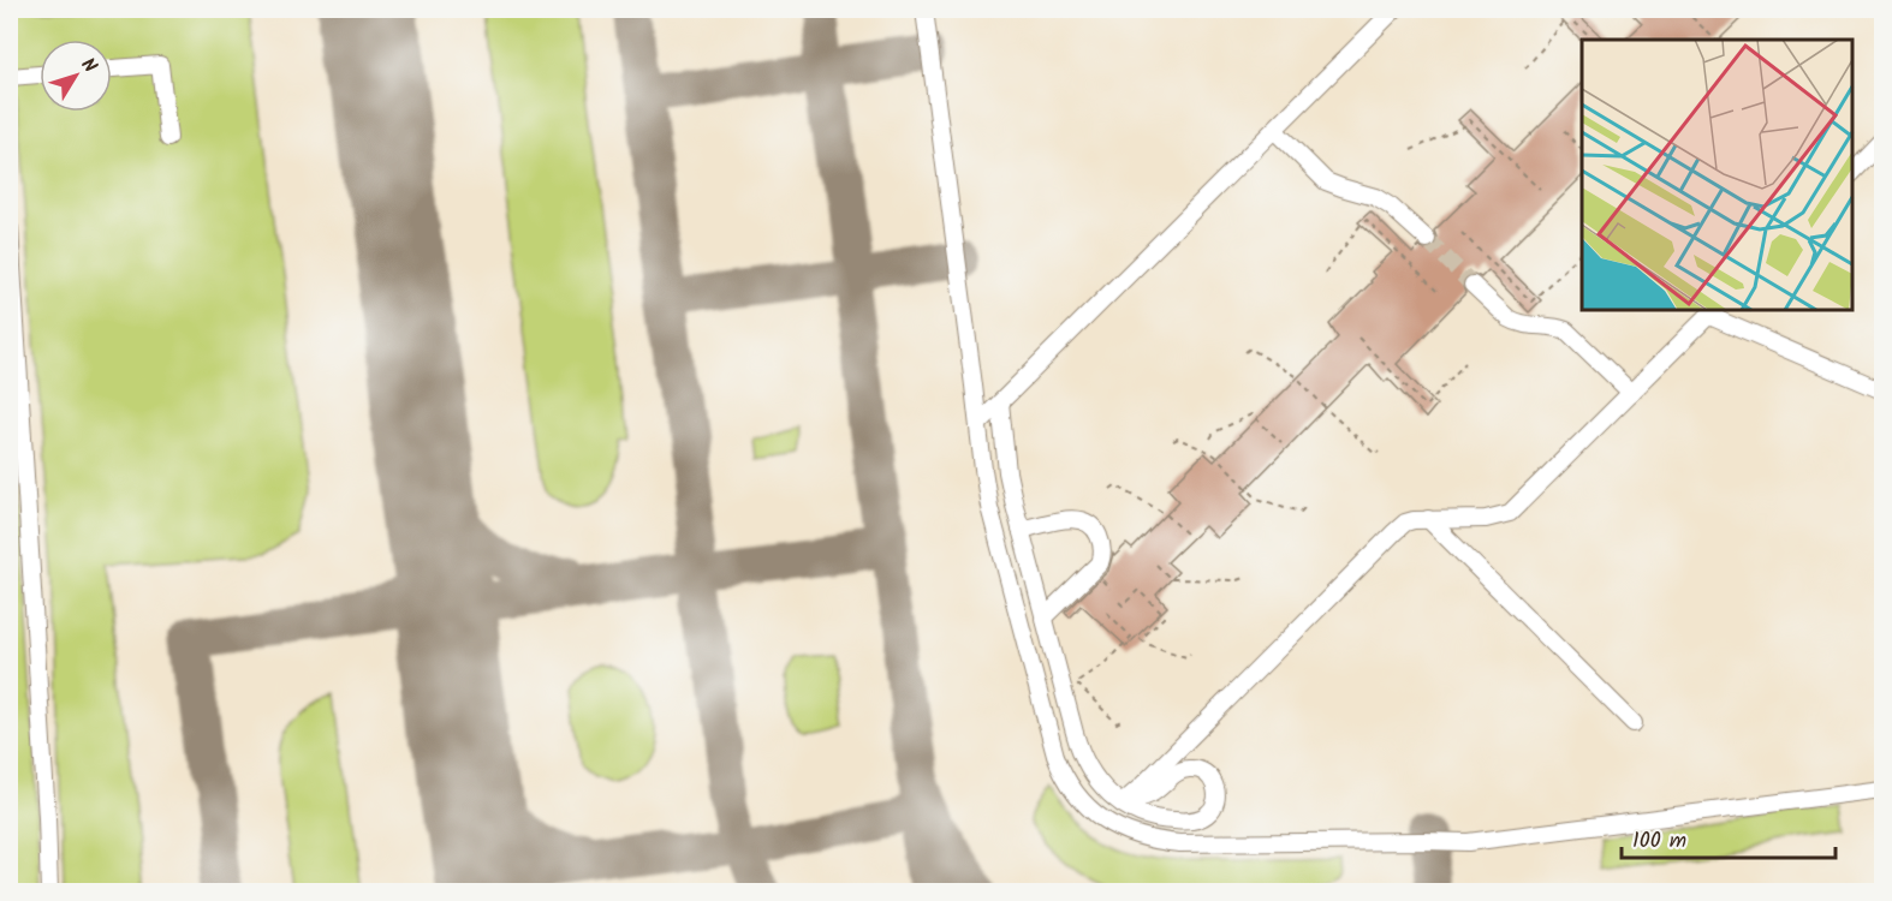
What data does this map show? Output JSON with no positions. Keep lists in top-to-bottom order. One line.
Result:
{"scale_bar":"100 m","north":"top right"}
